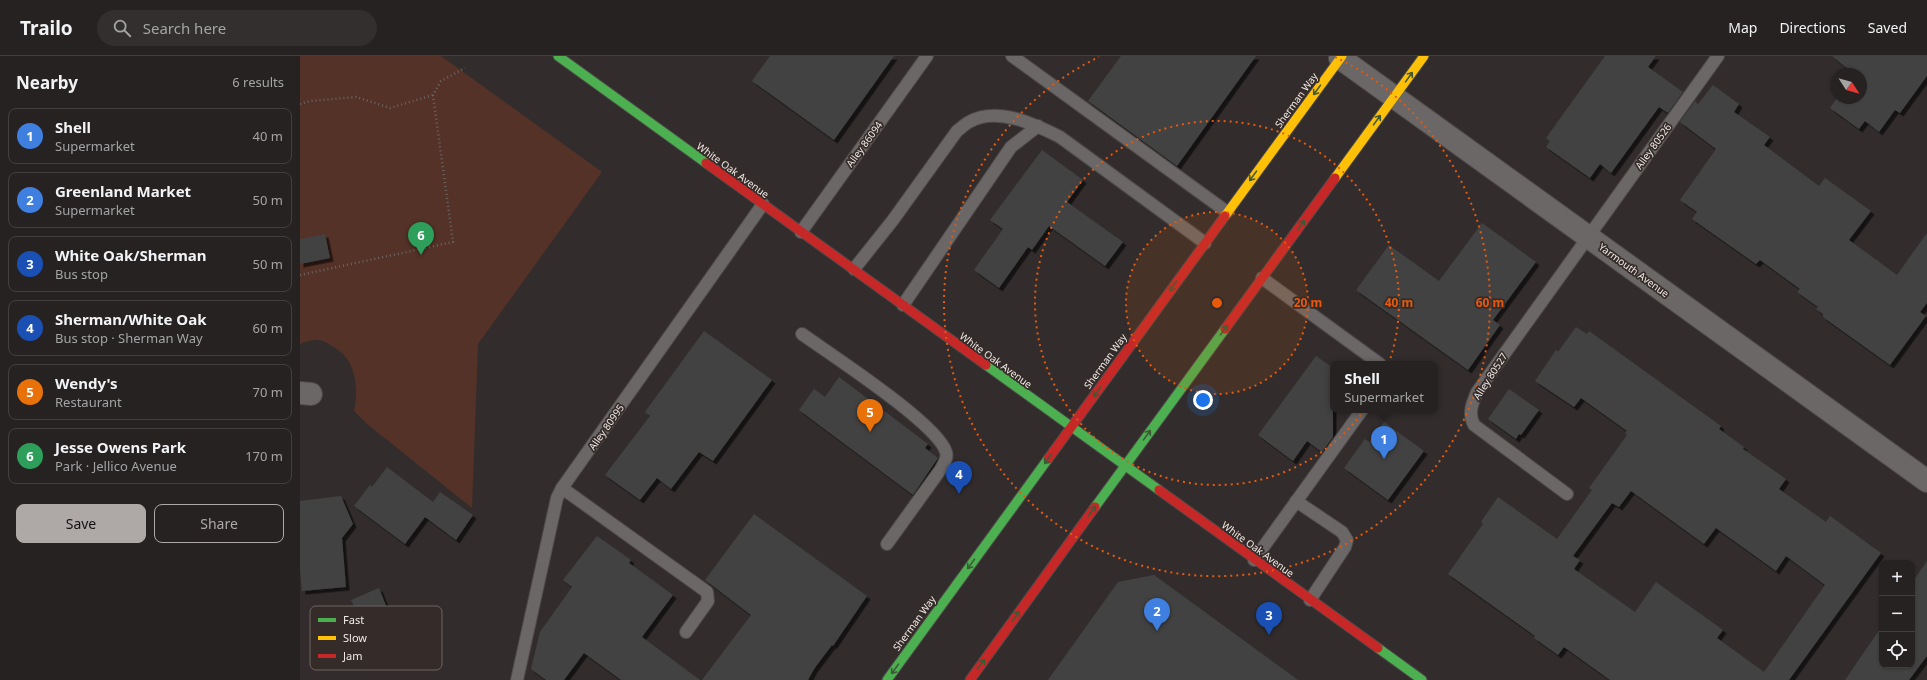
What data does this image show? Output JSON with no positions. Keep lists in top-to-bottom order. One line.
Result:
{"streets":{"main road":["Sherman Way","White Oak Avenue"],"street":["Yarmouth Avenue"],"lane":["Alley 86094","Alley 80526","Alley 80527","Alley 80995"]},"crossings":[["Sherman Way","White Oak Avenue"],["Sherman Way","Yarmouth Avenue"],["Alley 86094","White Oak Avenue"],["Alley 80526","Yarmouth Avenue"],["Alley 80526","Alley 80527"],["White Oak Avenue","Alley 80995"],["Yarmouth Avenue","Alley 80527"]],"legend":["Fast","Slow","Jam"],"north":"bottom right","page":{"header":"Trailo","search":"Search here","nav":["Map","Directions","Saved"],"heading":["Nearby","6 results"],"list":[{"mark":"1","name":"Shell","note":"Supermarket","value":"40 m"},{"mark":"2","name":"Greenland Market","note":"Supermarket","value":"50 m"},{"mark":"3","name":"White Oak/Sherman","note":"Bus stop","value":"50 m"},{"mark":"4","name":"Sherman/White Oak","note":"Bus stop · Sherman Way","value":"60 m"},{"mark":"5","name":"Wendy's","note":"Restaurant","value":"70 m"},{"mark":"6","name":"Jesse Owens Park","note":"Park · Jellico Avenue","value":"170 m"}],"pins":["6","5","1","4","2","3"],"popup":["Shell","Supermarket"],"buttons":["Save","Share"],"map_buttons":["+","−"]},"rings":["20 m","40 m","60 m"]}
